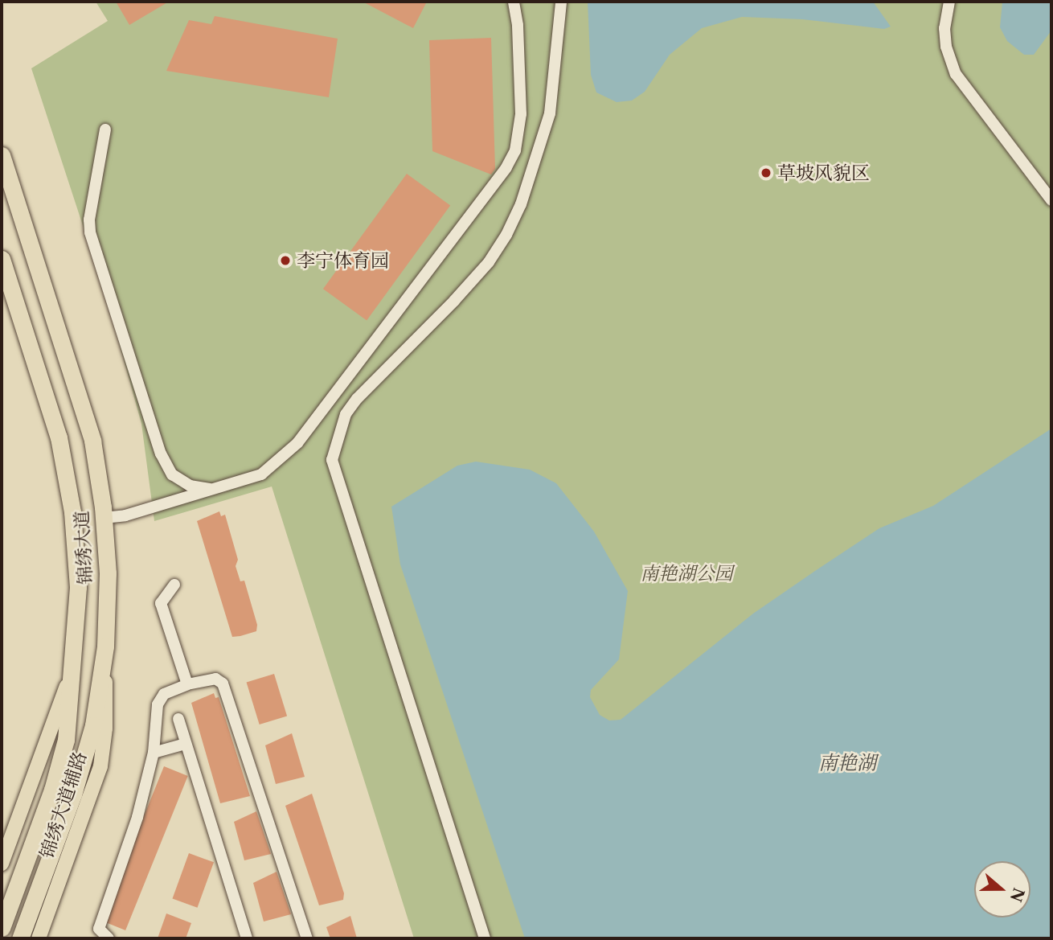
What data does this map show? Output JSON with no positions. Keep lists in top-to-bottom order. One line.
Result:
{"streets":{"highway":["锦绣大道"],"main road":["锦绣大道辅路"]},"crossings":[["锦绣大道","锦绣大道辅路"]],"water":["南艳湖"],"parks":["南艳湖公园"],"places":["草坡风貌区","李宁体育园"],"north":"right"}
